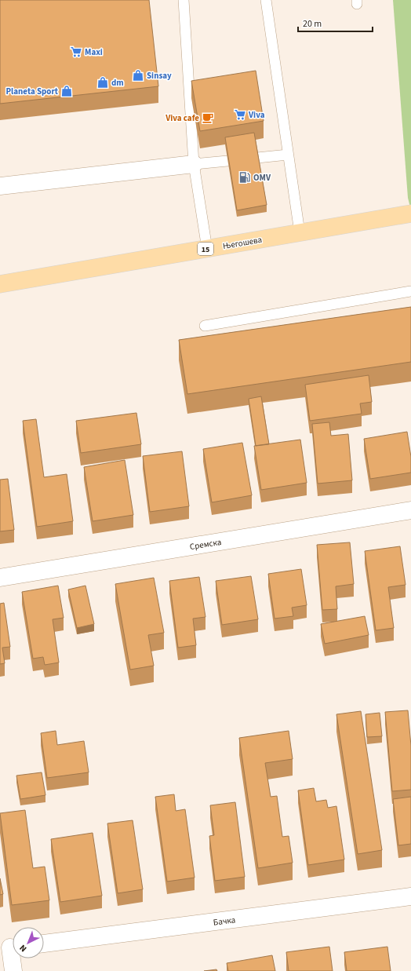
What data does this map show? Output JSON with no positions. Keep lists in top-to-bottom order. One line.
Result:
{"streets":{"main road":["Његошева","15"],"street":["Сремска","Бачка"]},"places":{"supermarket":["Maxi","Viva"],"shop":["Sinsay","dm","Planeta Sport"],"cafe":["Viva cafe"],"fuel station":["OMV"]},"scale_bar":"20 m","north":"bottom left"}
